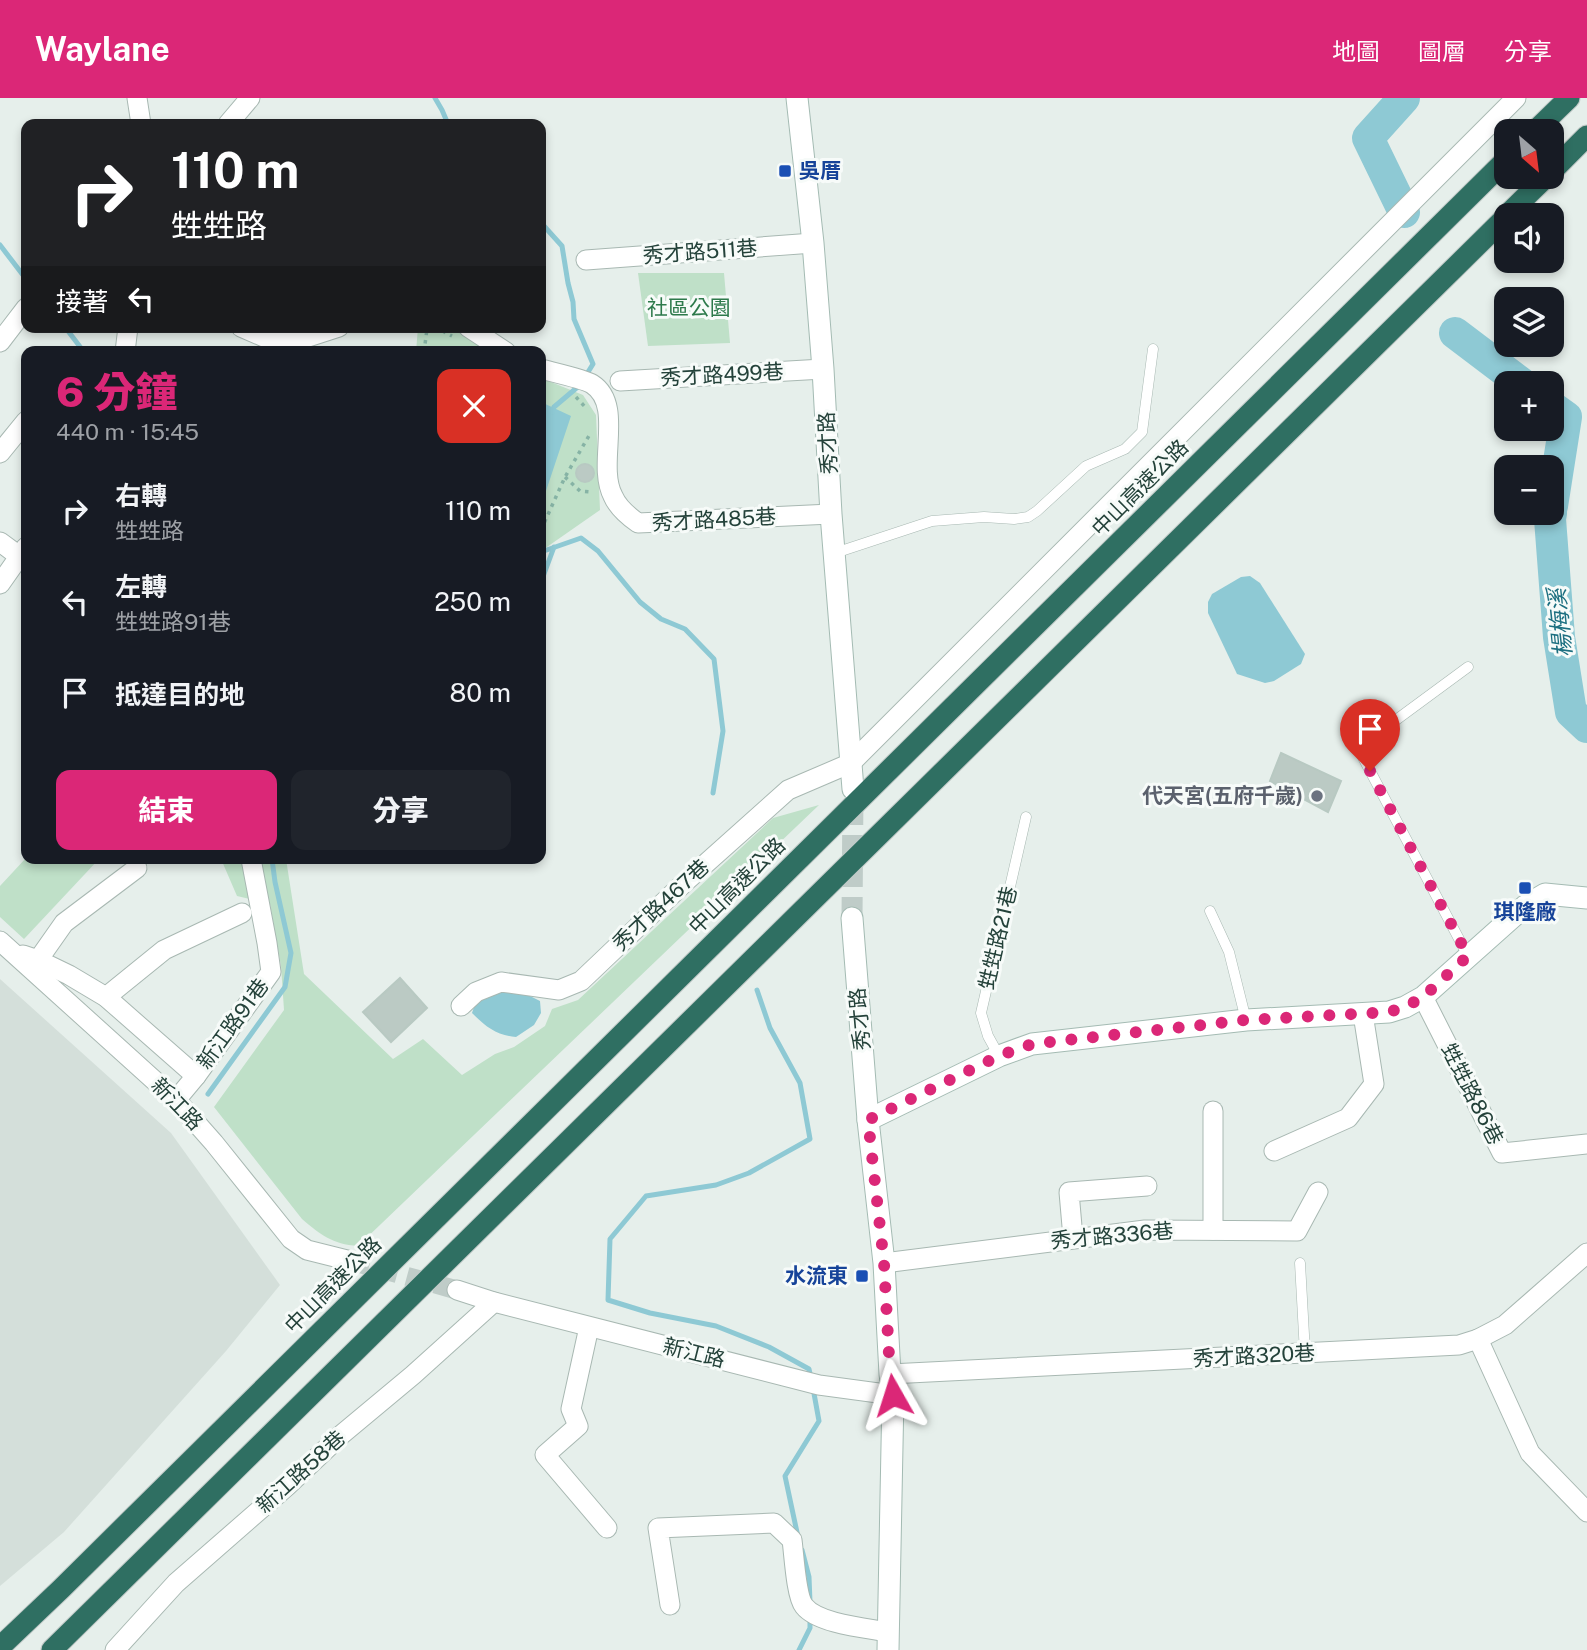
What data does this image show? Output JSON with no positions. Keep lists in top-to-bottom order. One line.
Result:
{"streets":{"highway":["中山高速公路"],"main road":["秀才路"],"street":["秀才路511巷","秀才路499巷","秀才路485巷","秀才路467巷","新江路91巷","甡甡路86巷","新江路","秀才路336巷","秀才路320巷","新江路58巷"],"lane":["甡甡路21巷"]},"crossings":[["秀才路511巷","秀才路"],["秀才路499巷","秀才路"],["秀才路","秀才路485巷"],["秀才路","秀才路467巷"],["秀才路","新江路"],["秀才路","秀才路336巷"],["秀才路","秀才路320巷"],["新江路91巷","新江路"],["新江路","秀才路320巷"],["新江路","新江路58巷"]],"water":["楊梅溪"],"parks":["社區公園"],"places":{"transit":["吳厝","琪隆廠","水流東"],"other":["代天宮(五府千歲)"]},"north":"bottom right","page":{"header":"Waylane","nav":["地圖","圖層","分享"],"map_buttons":["+","−"],"turn":["110 m","甡甡路"],"then":"接著","heading":["6 分鐘","440 m · 15:45"],"list":[{"name":"右轉","note":"甡甡路","value":"110 m"},{"name":"左轉","note":"甡甡路91巷","value":"250 m"},{"name":"抵達目的地","value":"80 m"}],"buttons":["結束","分享"]}}
